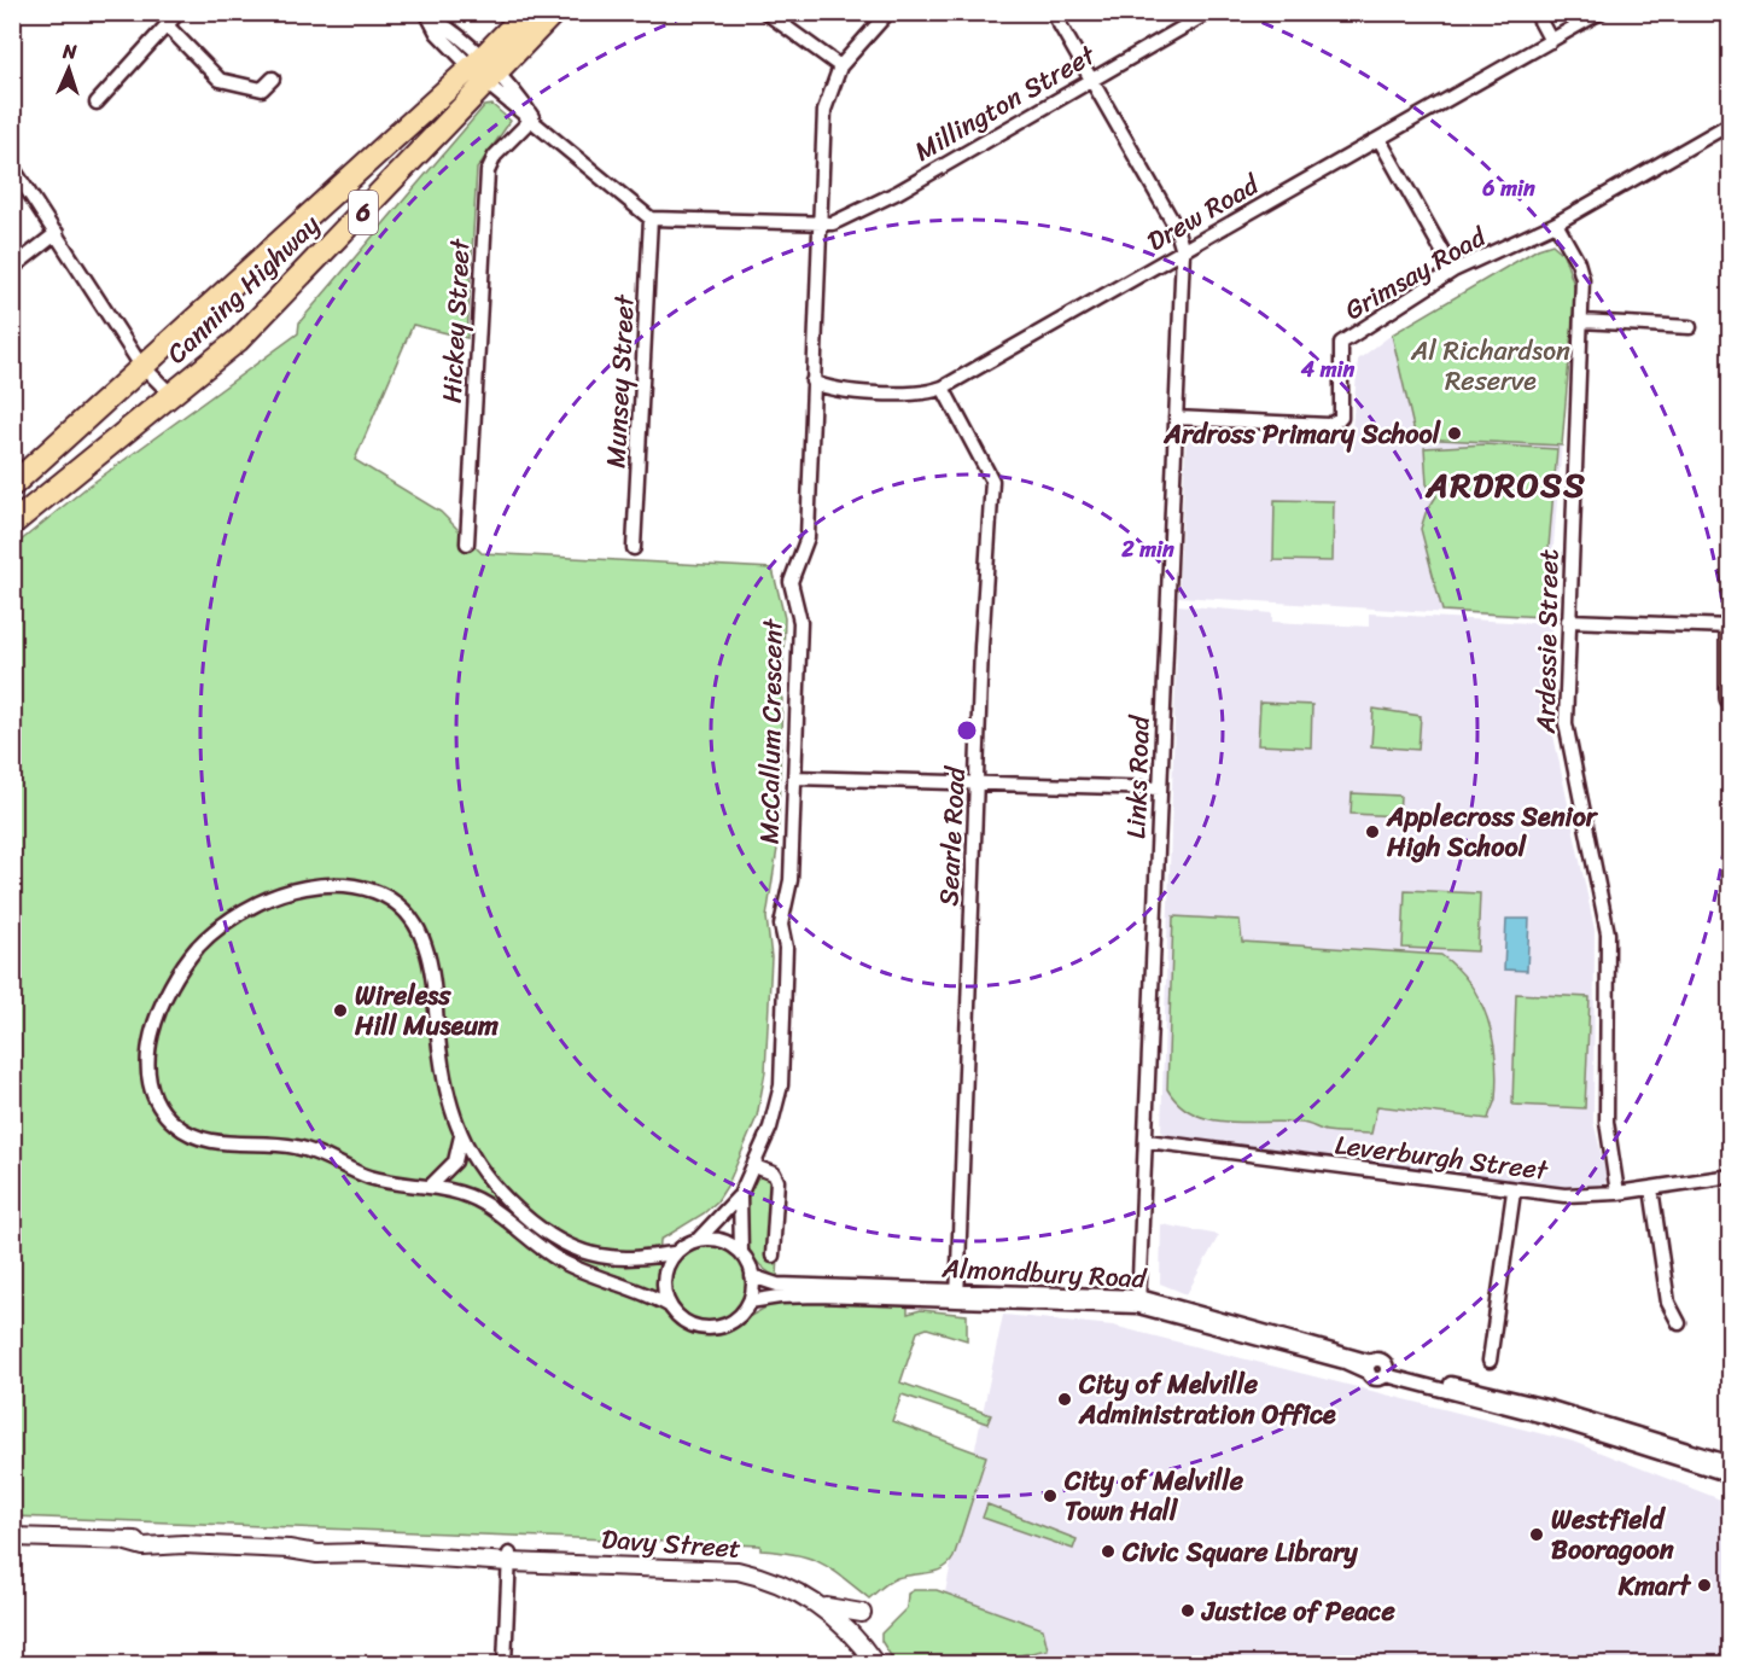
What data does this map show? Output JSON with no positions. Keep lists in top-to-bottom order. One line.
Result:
{"streets":{"highway":["6","Canning Highway"],"street":["Millington Street","Drew Road","Grimsay Road","Hickey Street","Munsey Street","Ardessie Street","McCallum Crescent","Links Road","Searle Road","Leverburgh Street","Almondbury Road","Davy Street"]},"crossings":[["Millington Street","Munsey Street"],["Millington Street","McCallum Crescent"],["Drew Road","McCallum Crescent"],["Drew Road","Links Road"],["Drew Road","Searle Road"],["Grimsay Road","Ardessie Street"],["Grimsay Road","Links Road"],["Ardessie Street","Leverburgh Street"],["McCallum Crescent","Almondbury Road"],["Links Road","Leverburgh Street"],["Links Road","Almondbury Road"],["Searle Road","Almondbury Road"]],"districts":["ARDROSS"],"parks":["Al Richardson Reserve"],"places":["Ardross Primary School","Applecross Senior High School","Wireless Hill Museum","City of Melville Administration Office","City of Melville Town Hall","Westfield Booragoon","Civic Square Library","Kmart","Justice of Peace"],"north":"top","rings":["6 min","4 min","2 min"]}
